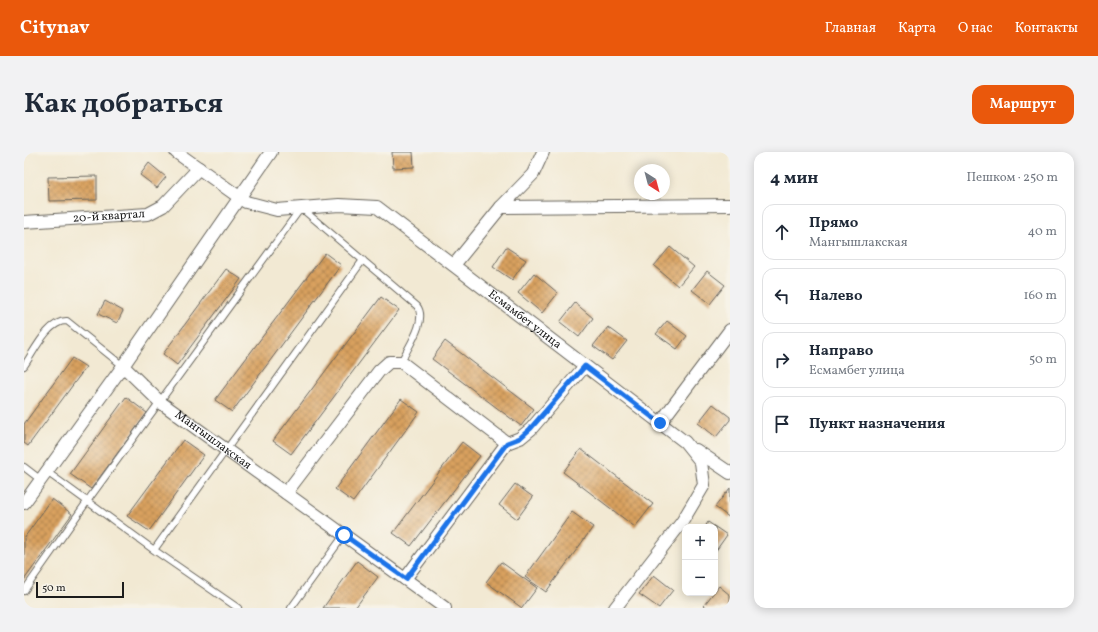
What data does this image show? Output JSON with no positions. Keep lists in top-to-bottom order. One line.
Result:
{"streets":{"street":["20-й квартал","Есмамбет улица","Мангышлакская"]},"crossings":[["20-й квартал","Есмамбет улица"]],"scale_bar":"50 m","north":"bottom right","page":{"header":"Citynav","nav":["Главная","Карта","О нас","Контакты"],"title":"Как добраться","buttons":"Маршрут","heading":["4 мин","Пешком · 250 m"],"list":[["Прямо","Мангышлакская","40 m"],["Налево","160 m"],["Направо","Есмамбет улица","50 m"],"Пункт назначения"],"map_buttons":["+","−"],"scale":"50 m"}}
